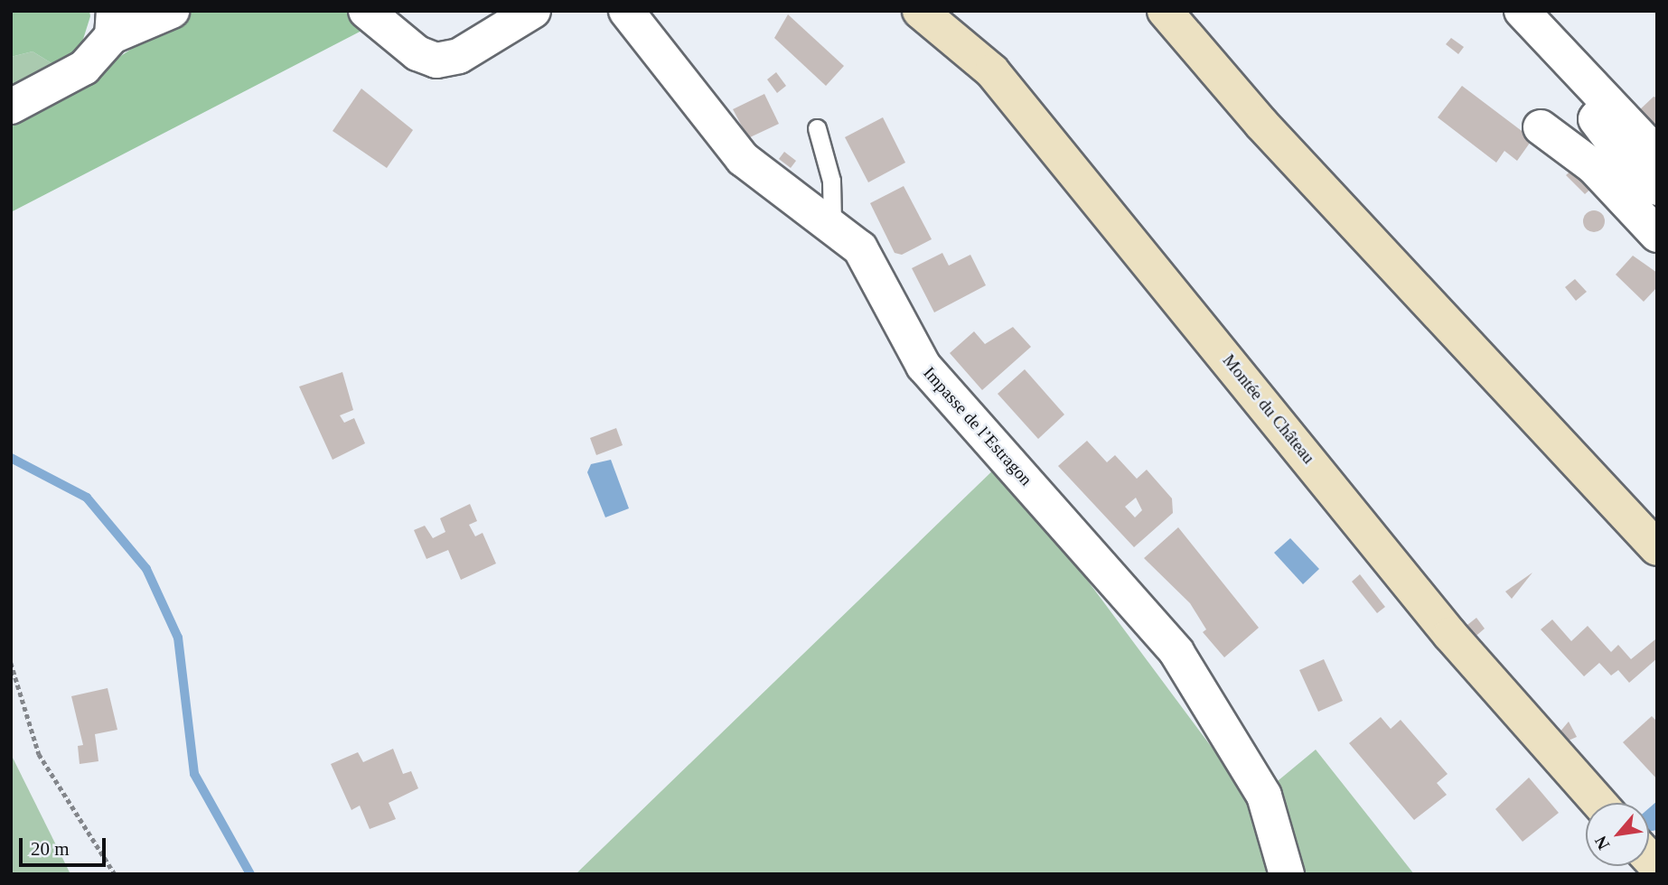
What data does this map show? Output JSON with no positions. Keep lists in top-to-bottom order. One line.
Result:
{"streets":{"street":["Montée du Château","Impasse de l’Estragon"]},"scale_bar":"20 m","north":"bottom left"}
